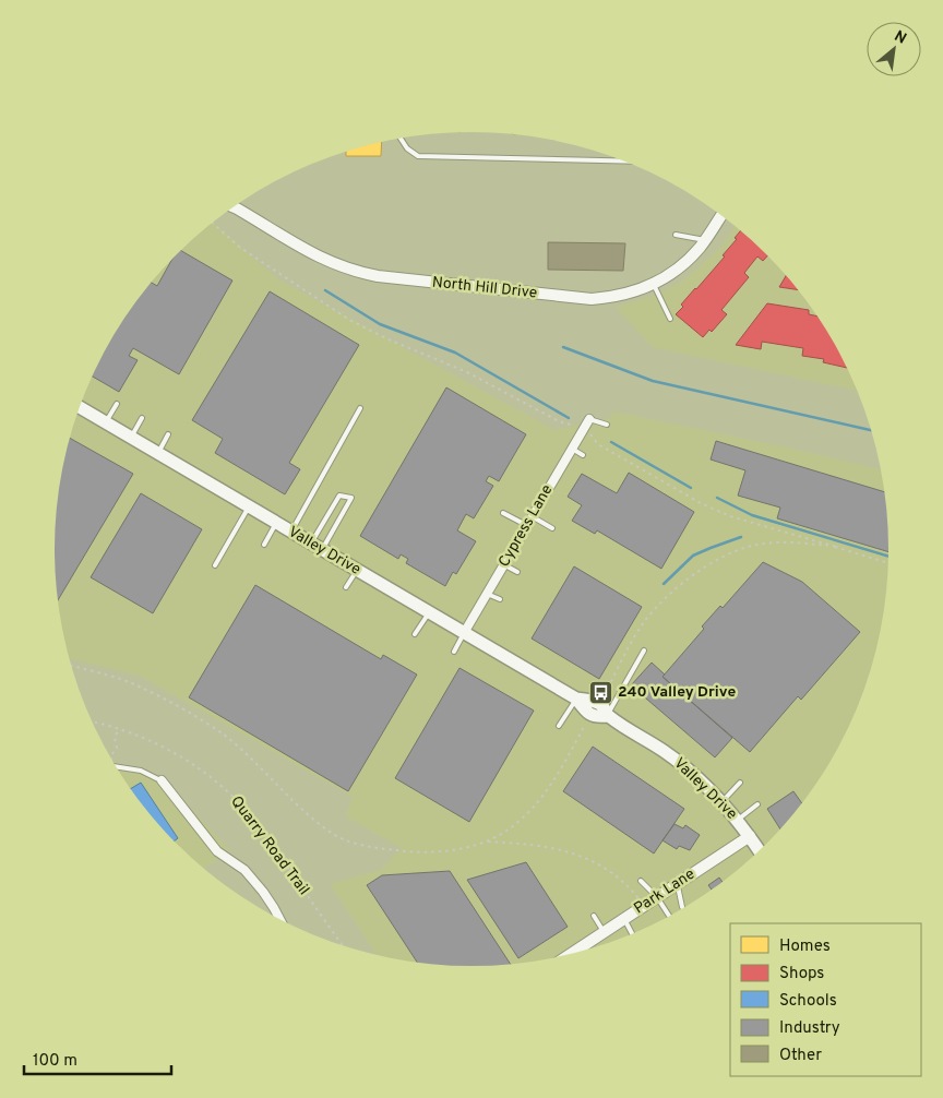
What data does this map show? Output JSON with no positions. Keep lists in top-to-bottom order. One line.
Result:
{"streets":{"main road":["Valley Drive"],"street":["North Hill Drive","Cypress Lane","Park Lane"],"path":["Quarry Road Trail"]},"crossings":[["Cypress Lane","Valley Drive"],["Valley Drive","Park Lane"]],"places":{"bus stop":["240 Valley Drive"]},"legend":["Homes","Shops","Schools","Industry","Other"],"scale_bar":"100 m","north":"top right"}
